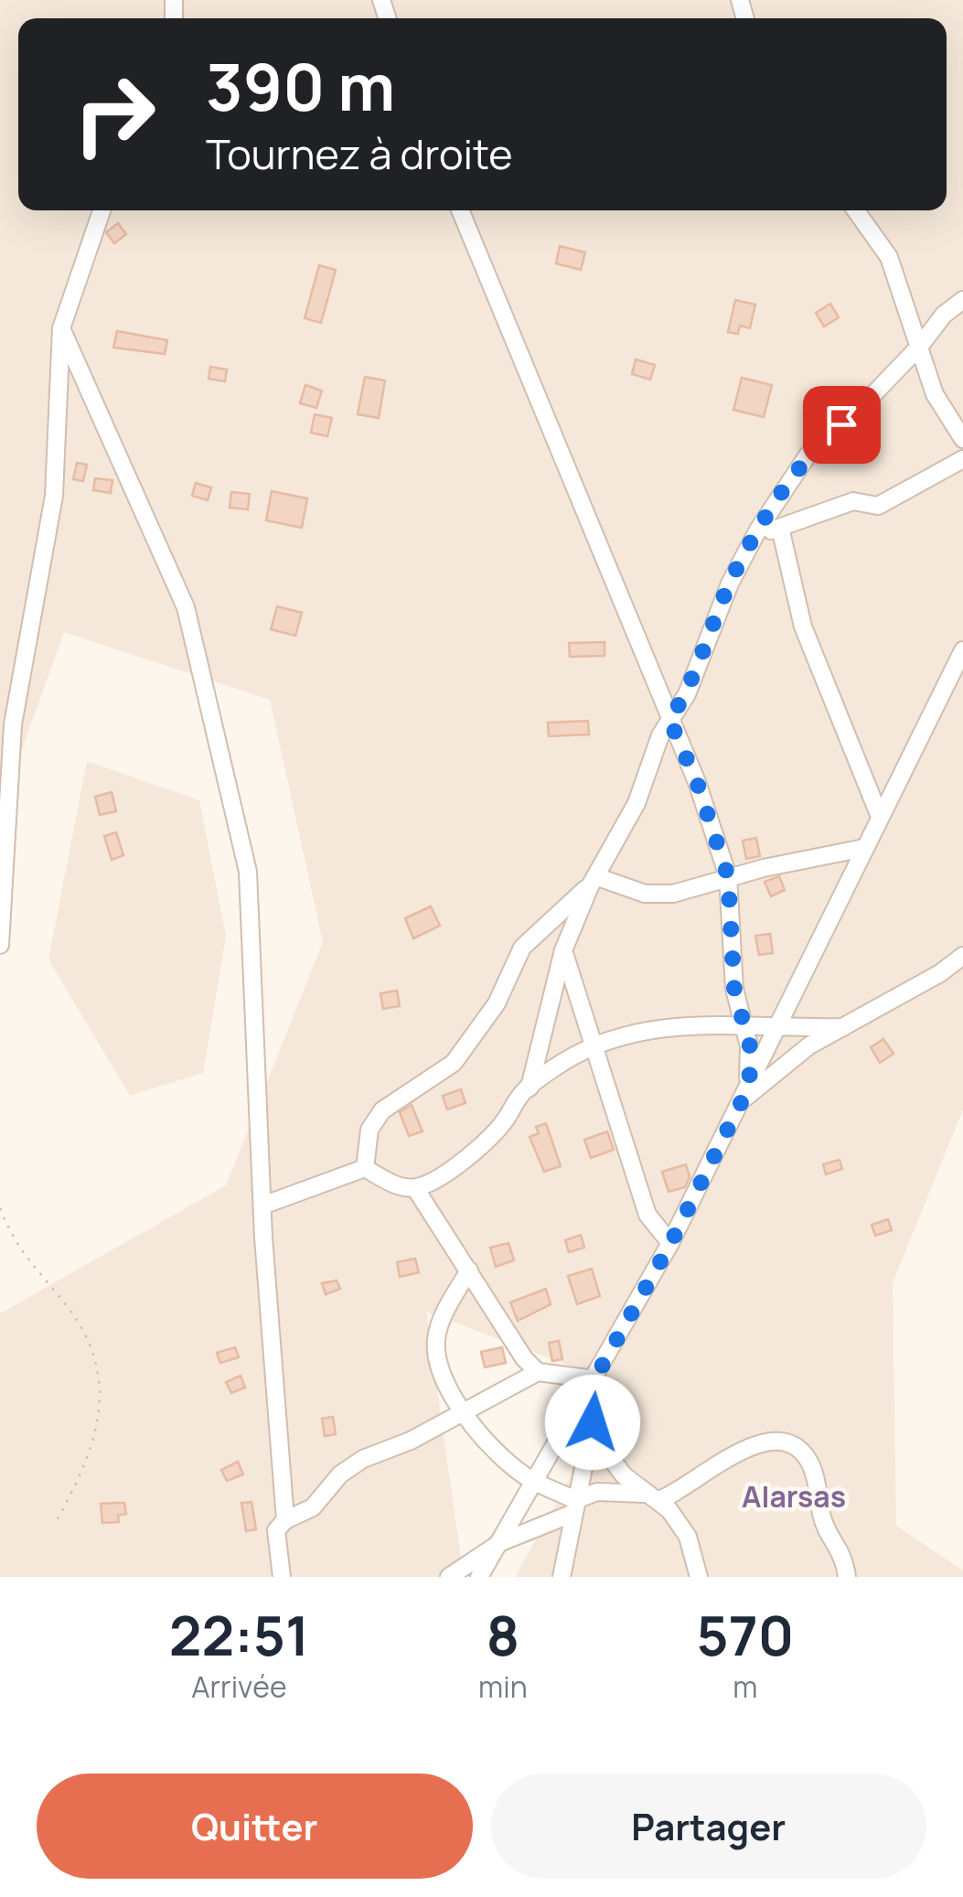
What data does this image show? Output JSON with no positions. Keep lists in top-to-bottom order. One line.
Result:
{"districts":["Alarsas"],"page":{"turn":["390 m","Tournez à droite"],"eta":["22:51","Arrivée","8","min","570","m"],"buttons":["Quitter","Partager"]}}
